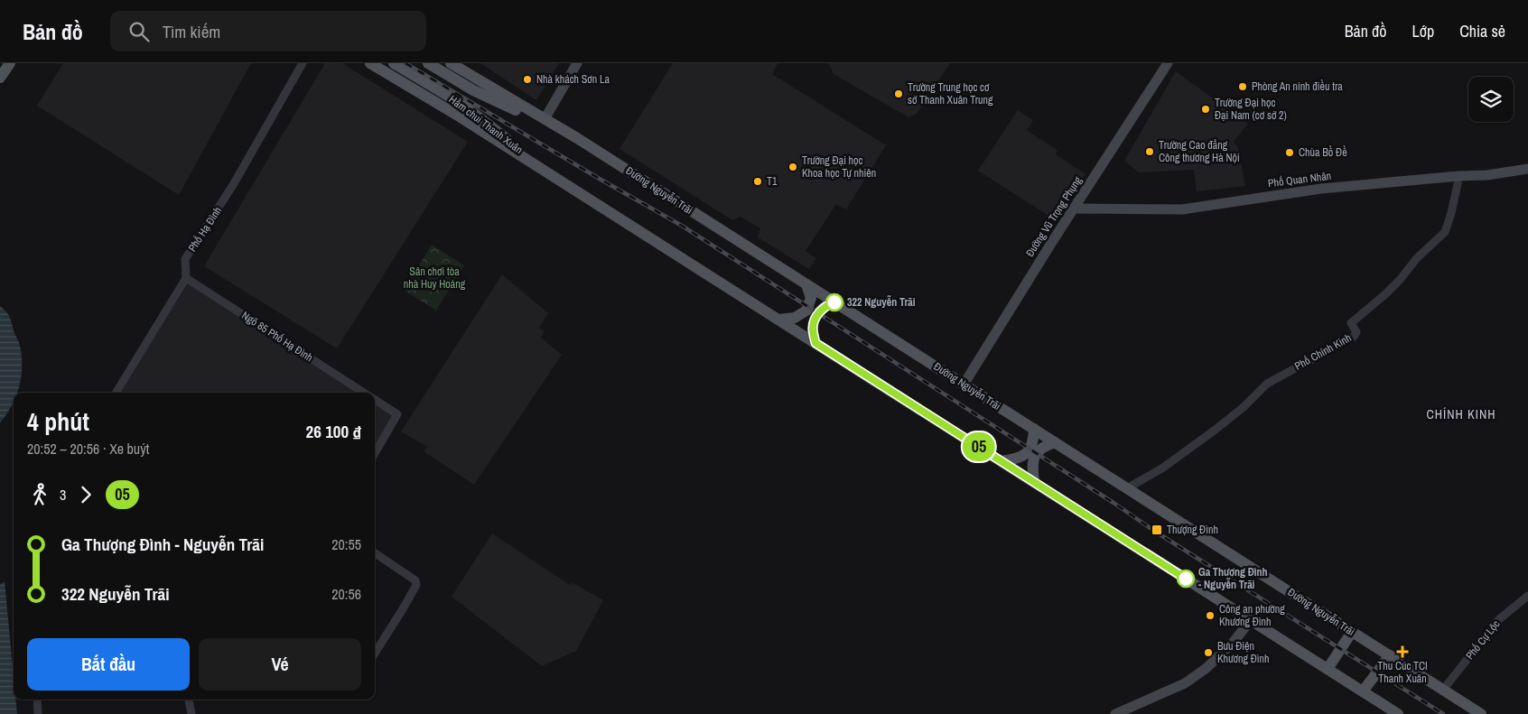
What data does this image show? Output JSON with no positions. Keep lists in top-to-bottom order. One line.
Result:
{"streets":{"main road":["Hầm chui Thanh Xuân","Đường Nguyễn Trãi"],"street":["Phố Quan Nhân","Đường Vũ Trọng Phụng","Phố Hạ Đình","Ngõ 85 Phố Hạ Đình","Phố Chính Kinh","Phố Cự Lộc"]},"crossings":[["Hầm chui Thanh Xuân","Đường Nguyễn Trãi"],["Phố Quan Nhân","Đường Vũ Trọng Phụng"],["Phố Quan Nhân","Phố Chính Kinh"],["Đường Nguyễn Trãi","Đường Vũ Trọng Phụng"],["Đường Nguyễn Trãi","Phố Chính Kinh"],["Đường Nguyễn Trãi","Phố Cự Lộc"],["Phố Hạ Đình","Ngõ 85 Phố Hạ Đình"]],"districts":["CHÍNH KINH"],"parks":["Sân chơi tòa nhà Huy Hoàng"],"places":{"other":["Nhà khách Sơn La","Phòng An ninh điều tra","Trường Trung học cơ sở Thanh Xuân Trung","Trường Đại học Đại Nam (cơ sở 2)","Trường Cao đẳng Công thương Hà Nội","Chùa Bồ Đề","Trường Đại học Khoa học Tự nhiên","T1","322 Nguyễn Trãi","Ga Thượng Đình - Nguyễn Trãi","Công an phường Khương Đình","Bưu Điện Khương Đình"],"transit":["Thượng Đình"],"health":["Thu Cúc TCI Thanh Xuân"]},"lines":["bus line 05"],"page":{"header":"Bản đồ","search":"Tìm kiếm","nav":["Bản đồ","Lớp","Chia sẻ"],"on_map":"05","heading":["4 phút","20:52 – 20:56 · Xe buýt","26 100 ₫"],"legs":["3","05"],"list":[{"name":"Ga Thượng Đình - Nguyễn Trãi","value":"20:55"},{"name":"322 Nguyễn Trãi","value":"20:56"}],"buttons":["Bắt đầu","Vé"]}}
